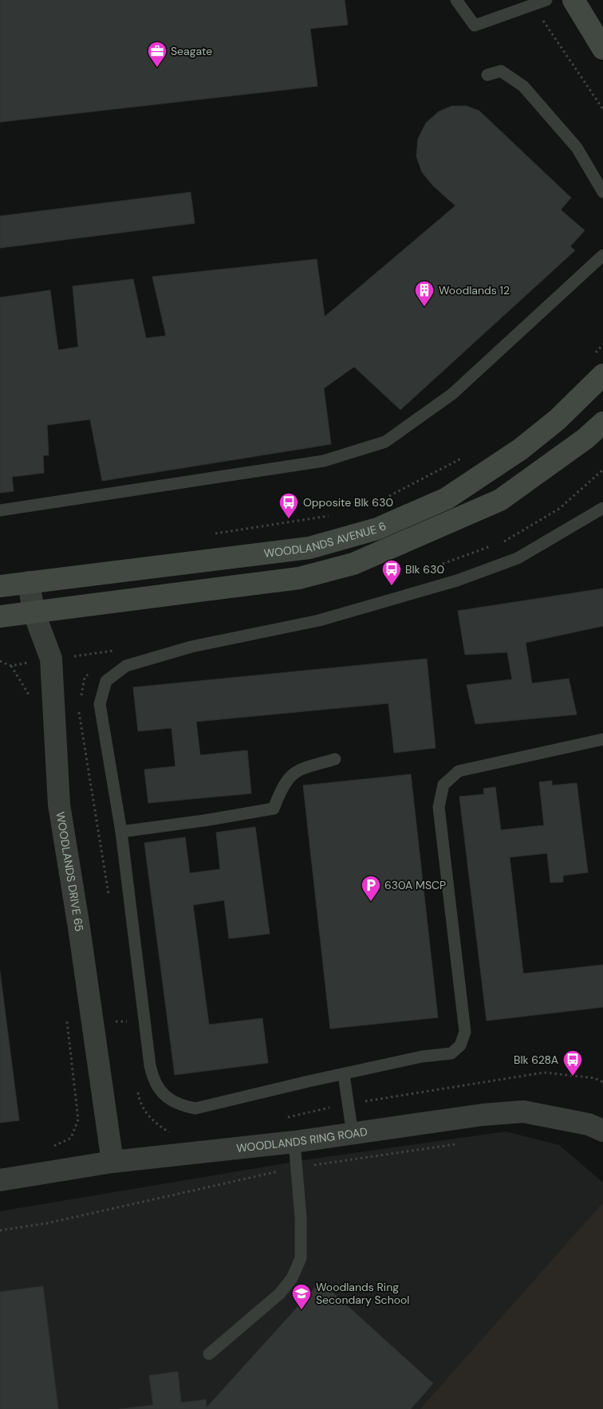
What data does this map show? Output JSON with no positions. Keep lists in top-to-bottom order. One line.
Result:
{"streets":{"street":["WOODLANDS AVENUE 6","WOODLANDS DRIVE 65","WOODLANDS RING ROAD"]},"crossings":[["WOODLANDS AVENUE 6","WOODLANDS DRIVE 65"],["WOODLANDS DRIVE 65","WOODLANDS RING ROAD"]],"places":{"office":["Seagate"],"building":["Woodlands 12"],"bus stop":["Opposite Blk 630","Blk 630","Blk 628A"],"parking":["630A MSCP"],"school or university":["Woodlands Ring Secondary School"]}}
